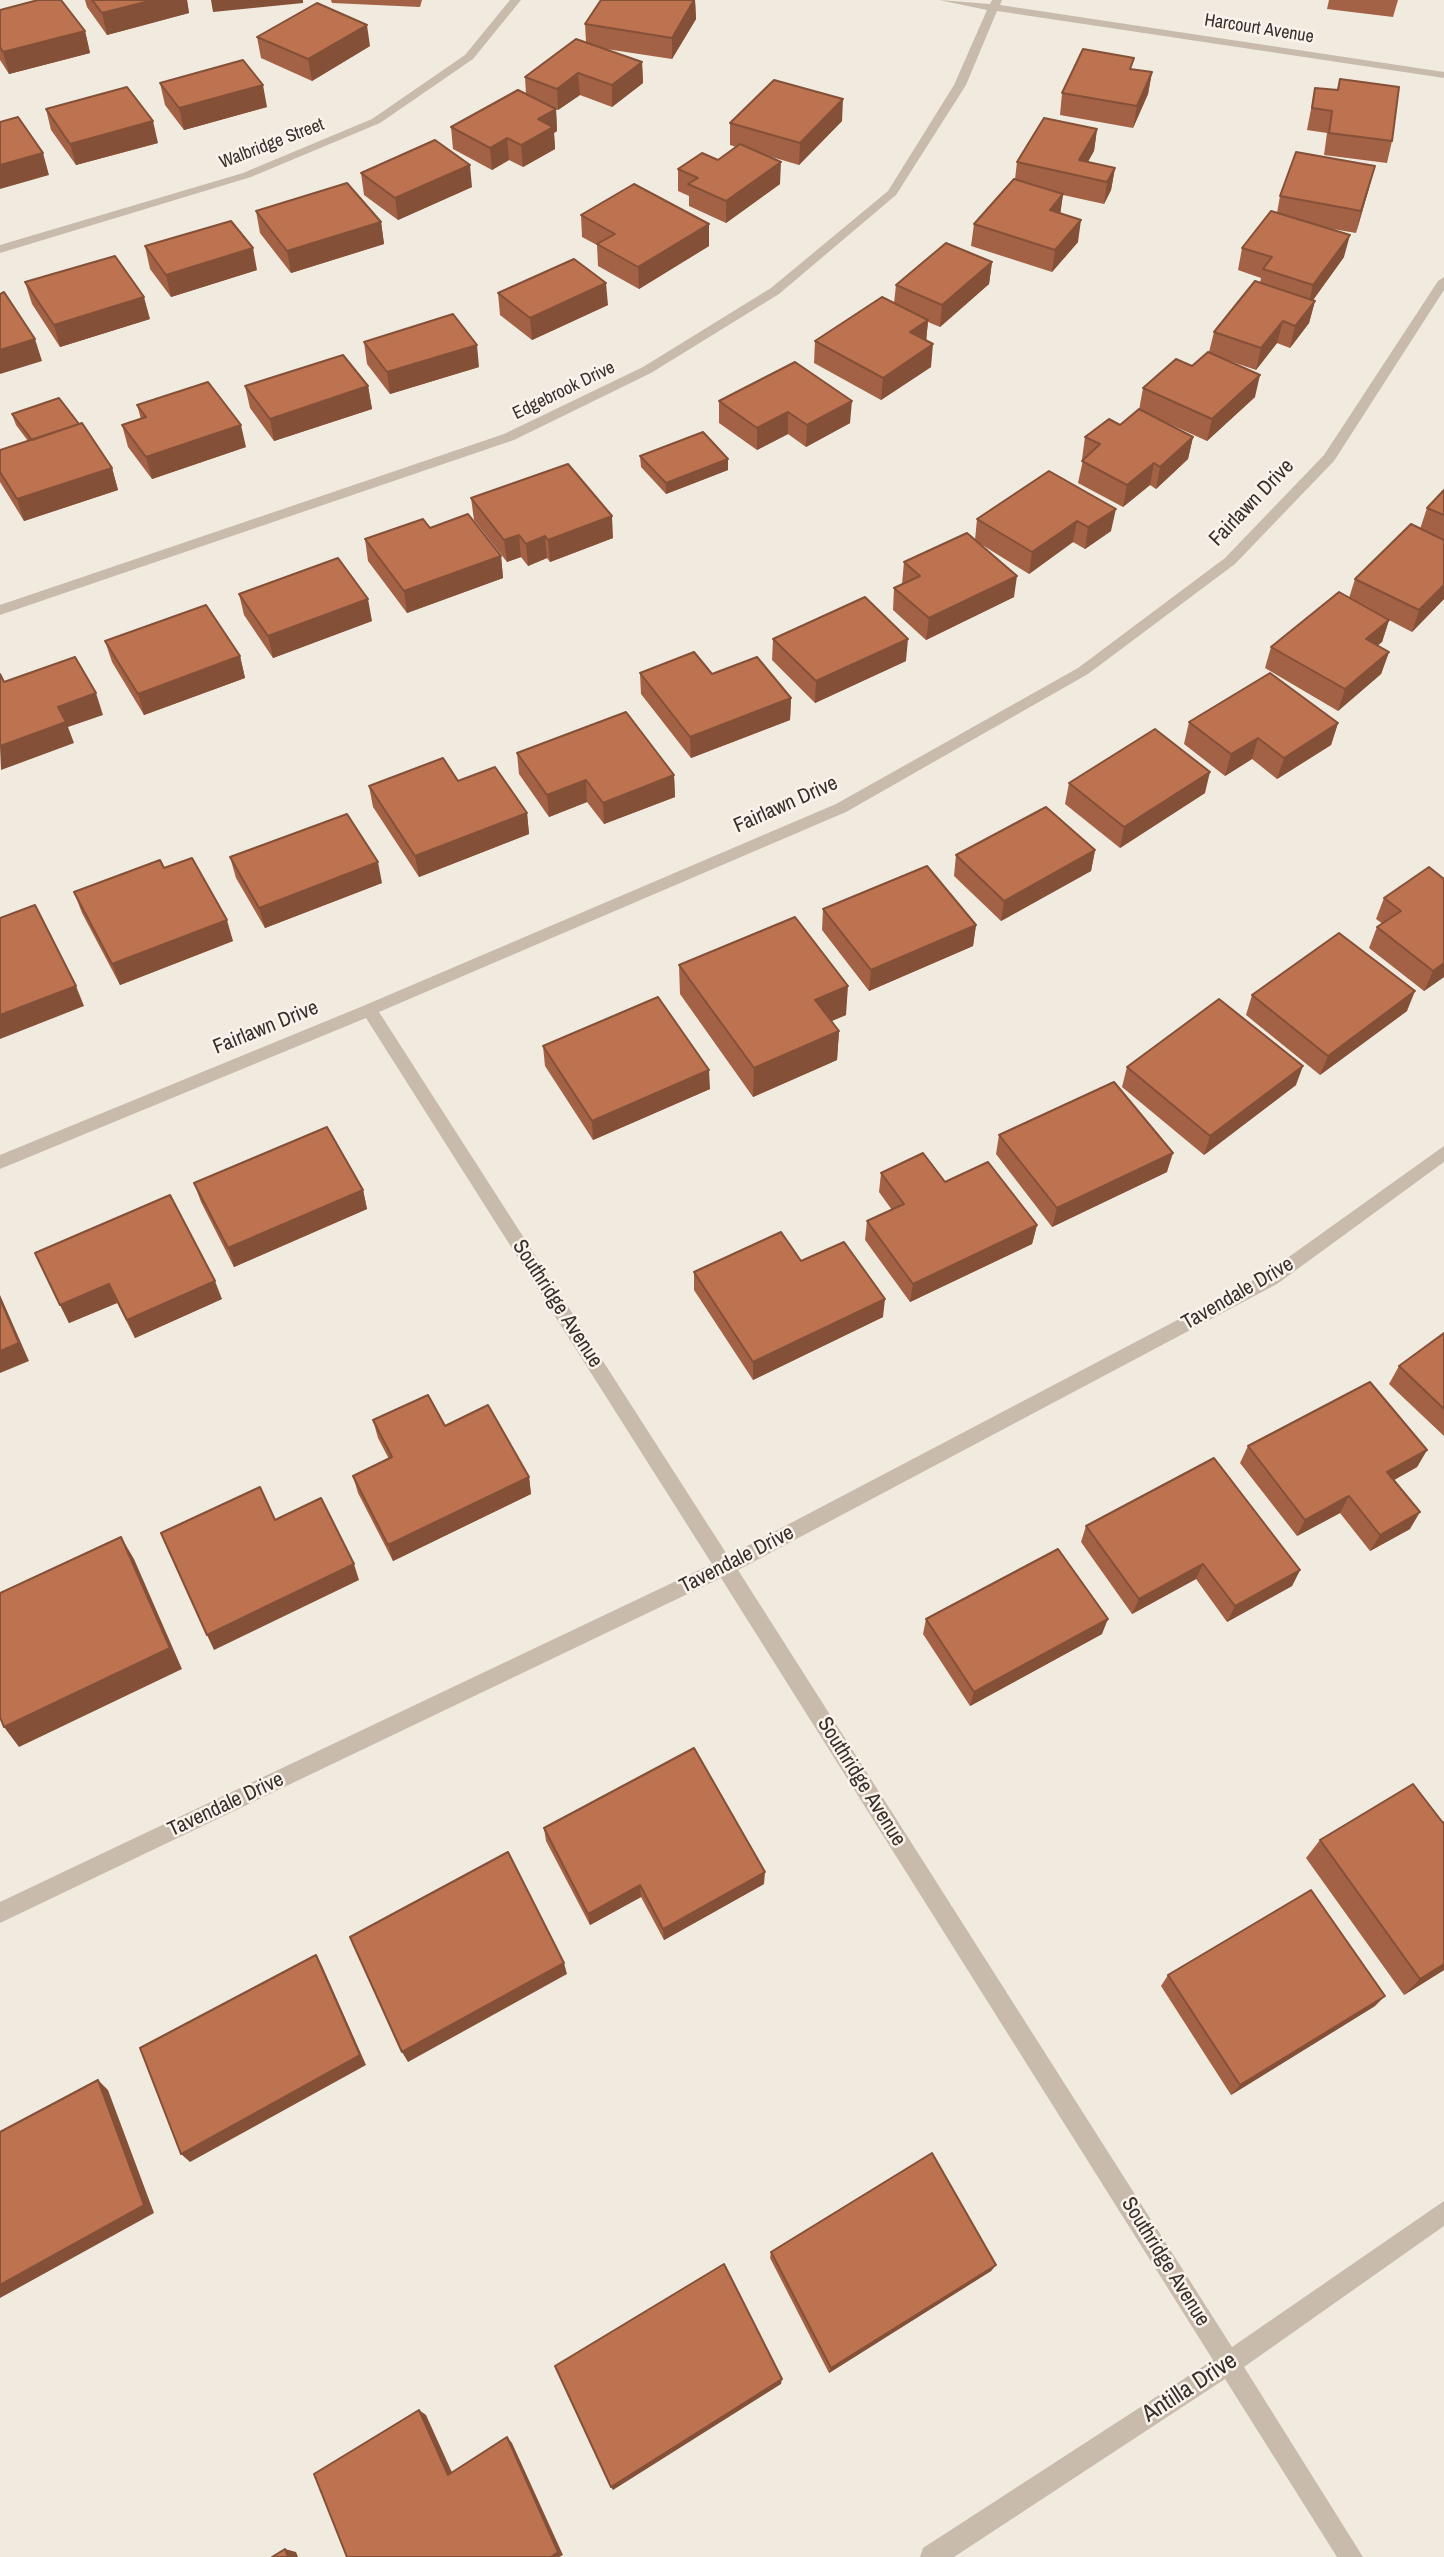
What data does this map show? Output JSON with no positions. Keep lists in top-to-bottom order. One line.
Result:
{"streets":{"street":["Harcourt Avenue","Walbridge Street","Edgebrook Drive","Fairlawn Drive","Tavendale Drive","Southridge Avenue","Antilla Drive"]},"crossings":[["Harcourt Avenue","Edgebrook Drive"],["Fairlawn Drive","Southridge Avenue"],["Tavendale Drive","Southridge Avenue"],["Southridge Avenue","Antilla Drive"]]}
